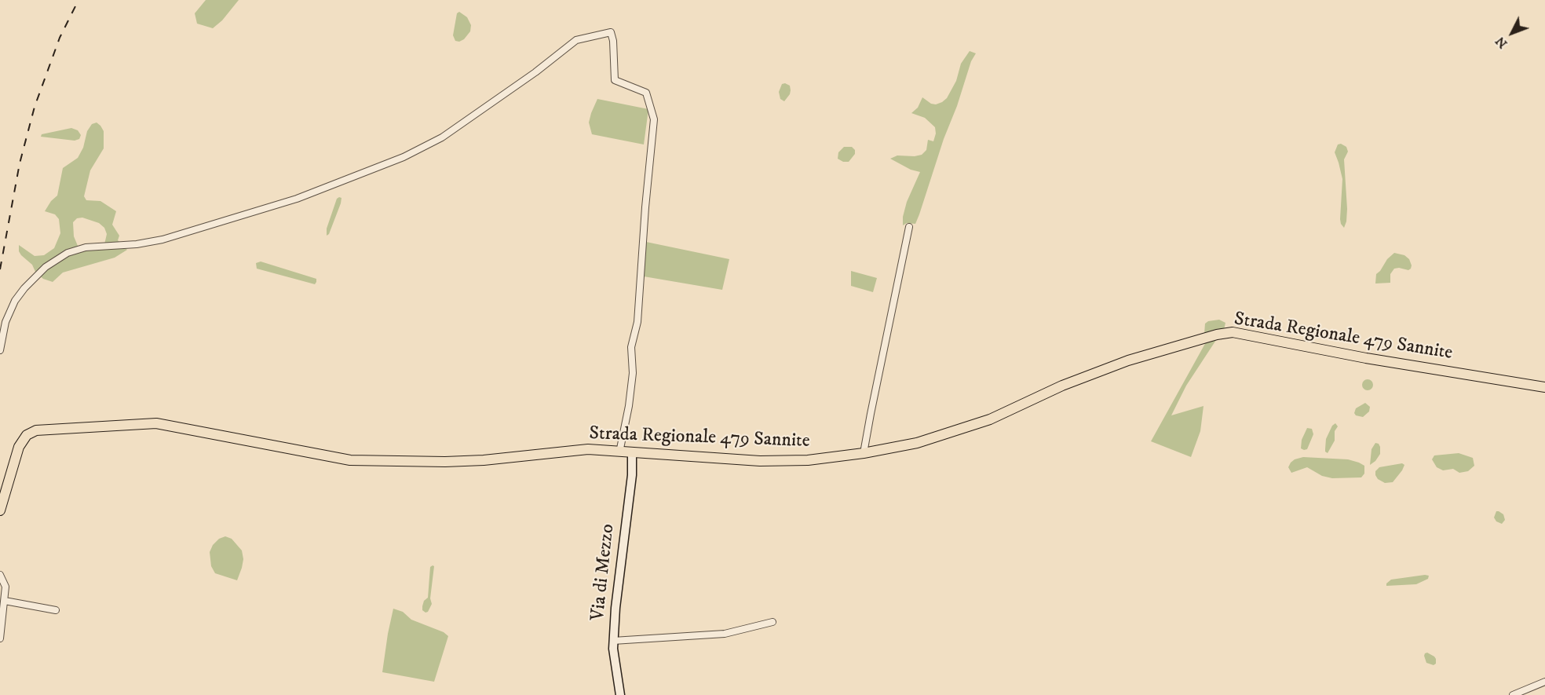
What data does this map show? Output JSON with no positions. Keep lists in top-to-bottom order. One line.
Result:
{"streets":{"main road":["Strada Regionale 479 Sannite","Via di Mezzo"]},"crossings":[["Strada Regionale 479 Sannite","Via di Mezzo"]],"north":"bottom left"}
